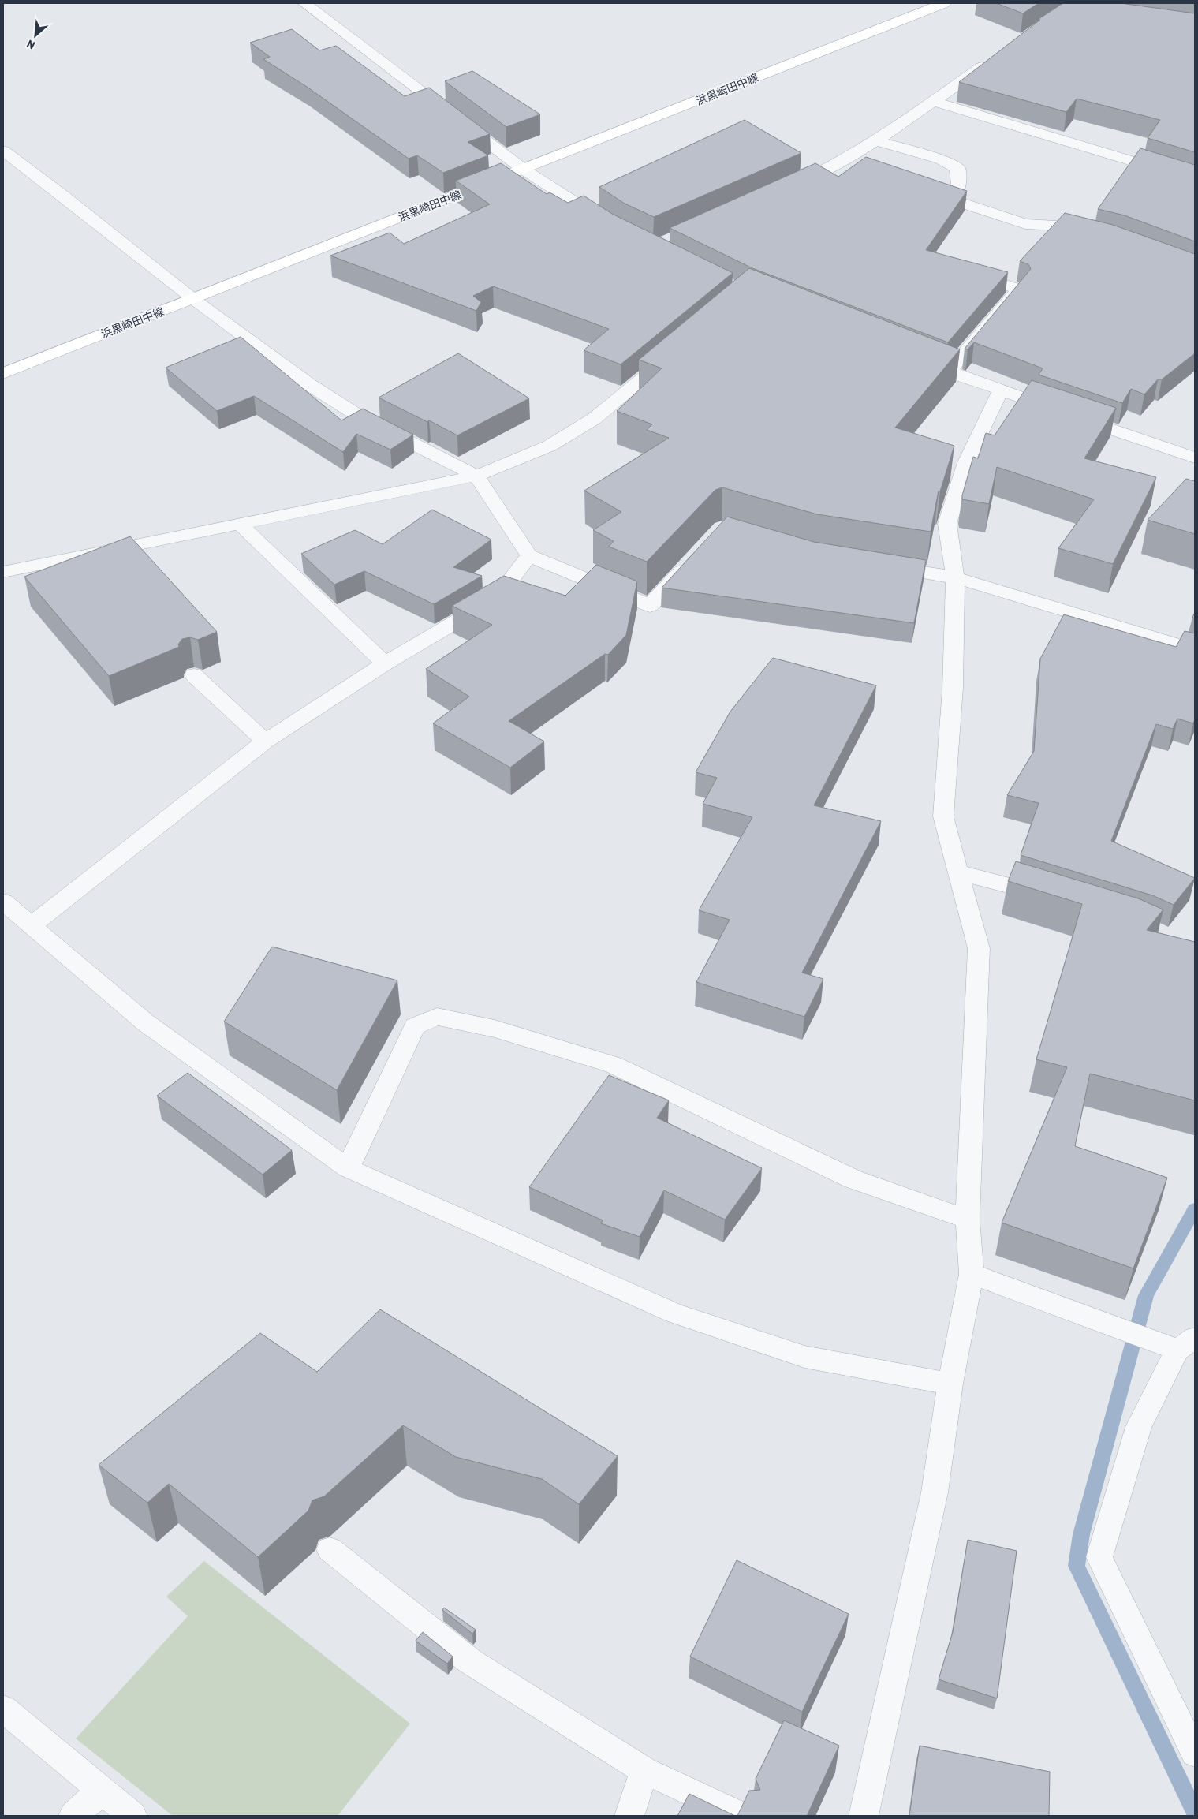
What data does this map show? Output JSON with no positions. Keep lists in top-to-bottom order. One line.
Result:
{"streets":{"main road":["浜黒崎田中線"]},"north":"bottom left"}
